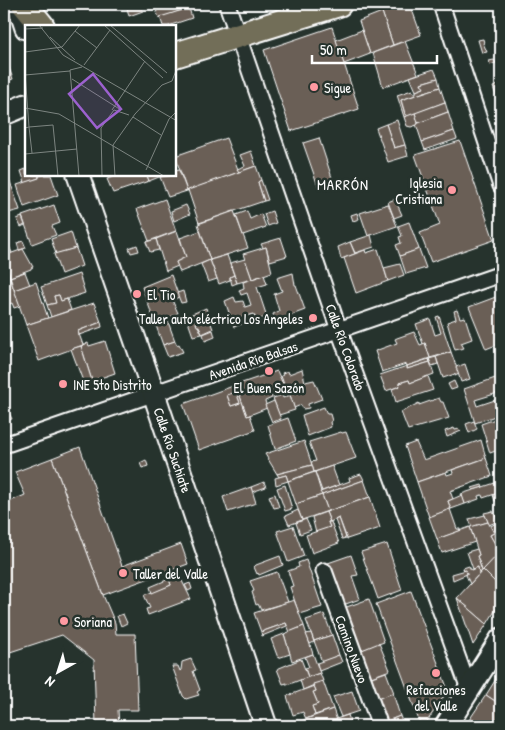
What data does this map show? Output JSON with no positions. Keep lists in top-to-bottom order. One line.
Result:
{"streets":{"street":["Calle Río Colorado","Avenida Río Balsas","Calle Río Suchiate","Camino Nuevo"]},"crossings":[["Calle Río Colorado","Avenida Río Balsas"],["Avenida Río Balsas","Calle Río Suchiate"]],"districts":["MARRÓN"],"places":["Sigue","Iglesia Cristiana","El Tio","Taller auto eléctrico Los Angeles","El Buen Sazón","INE 5to Distrito","Taller del Valle","Soriana","Refacciones del Valle"],"scale_bar":"50 m","north":"bottom left"}
